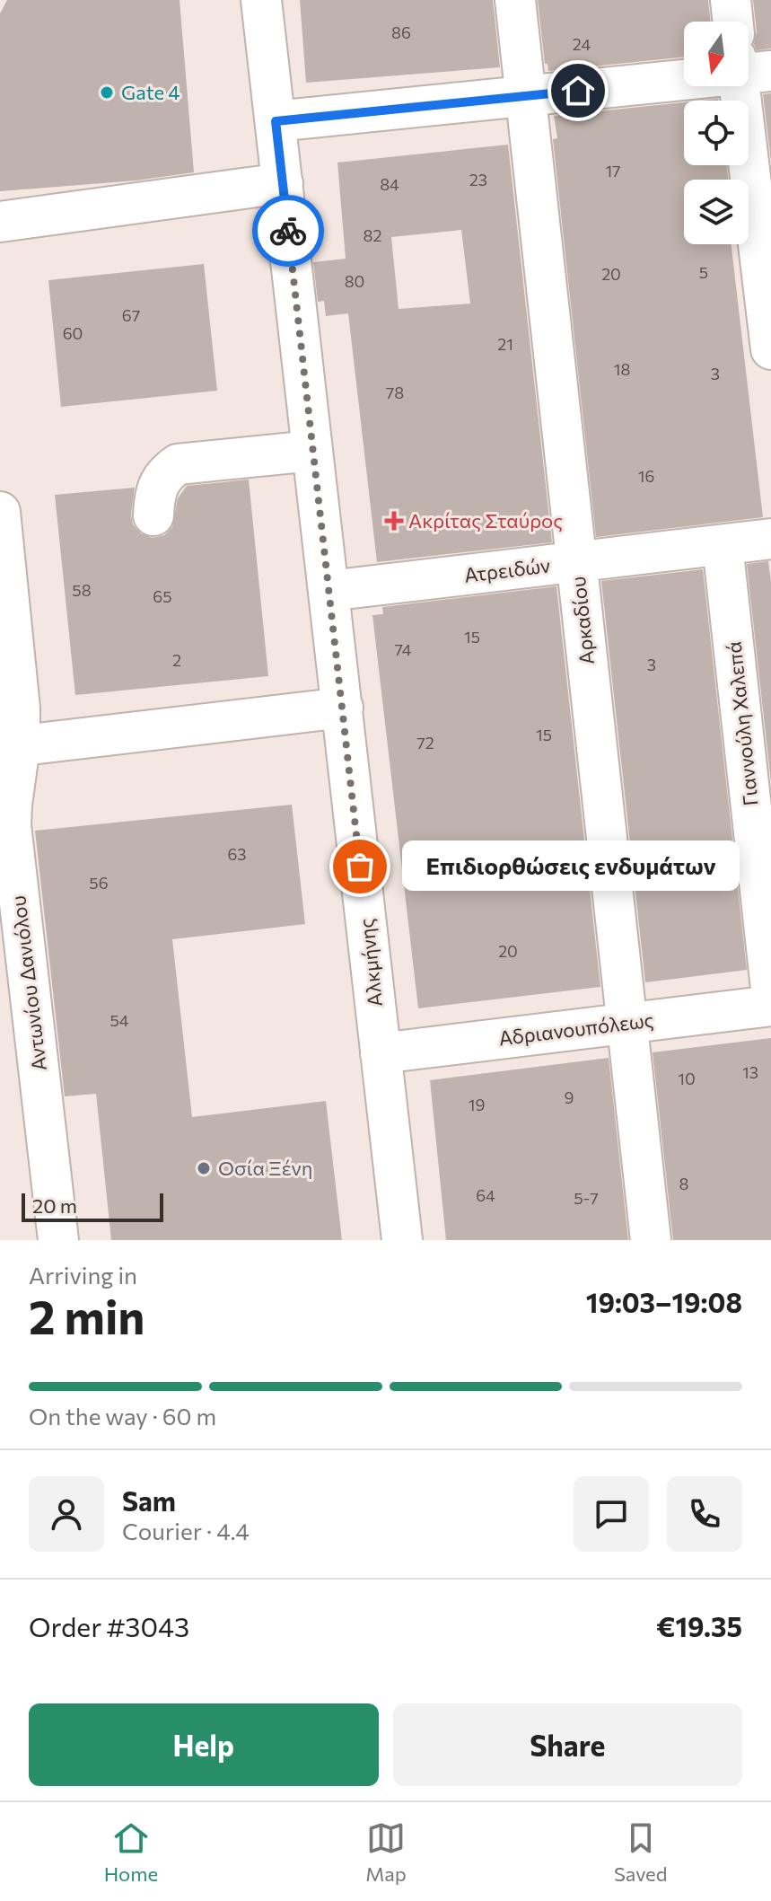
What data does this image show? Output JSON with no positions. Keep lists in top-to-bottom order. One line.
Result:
{"streets":{"street":["Ατρειδών","Αρκαδίου","Γιαννούλη Χαλεπά","Αλκμήνης","Αντωνίου Δανιόλου","Αδριανουπόλεως"]},"crossings":[["Ατρειδών","Αρκαδίου"],["Ατρειδών","Γιαννούλη Χαλεπά"],["Ατρειδών","Αλκμήνης"],["Αρκαδίου","Αδριανουπόλεως"],["Αλκμήνης","Αδριανουπόλεως"]],"places":{"other":["Gate 4","Επιδιορθώσεις ενδυμάτων","Οσία Ξένη"],"health":["Ακρίτας Σταύρος"]},"house_numbers":["86","24","17","23","84","82","5","20","80","67","60","21","18","3","78","16","58","65","15","74","2","3","15","72","63","56","20","54","13","10","9","19","8","64","5-7"],"scale_bar":"20 m","north":"bottom","page":{"bubble":"Επιδιορθώσεις ενδυμάτων","scale":"20 m","heading":["2 min","Arriving in","19:03–19:08"],"panel":["Sam","Courier · 4.4","Order #3043","€19.35"],"bar":"On the way · 60 m","buttons":["Help","Share"],"tabs":["Home","Map","Saved"]}}
